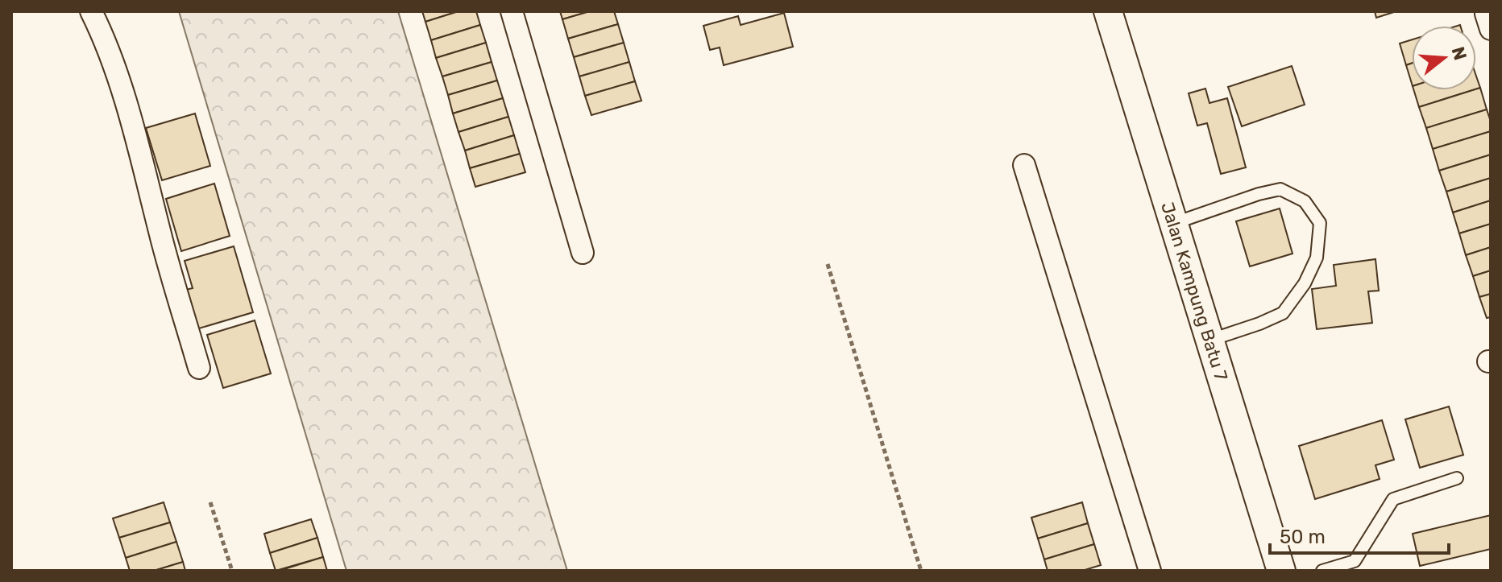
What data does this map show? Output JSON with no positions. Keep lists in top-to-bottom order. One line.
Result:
{"streets":{"street":["Jalan Kampung Batu 7"]},"scale_bar":"50 m","north":"right"}
